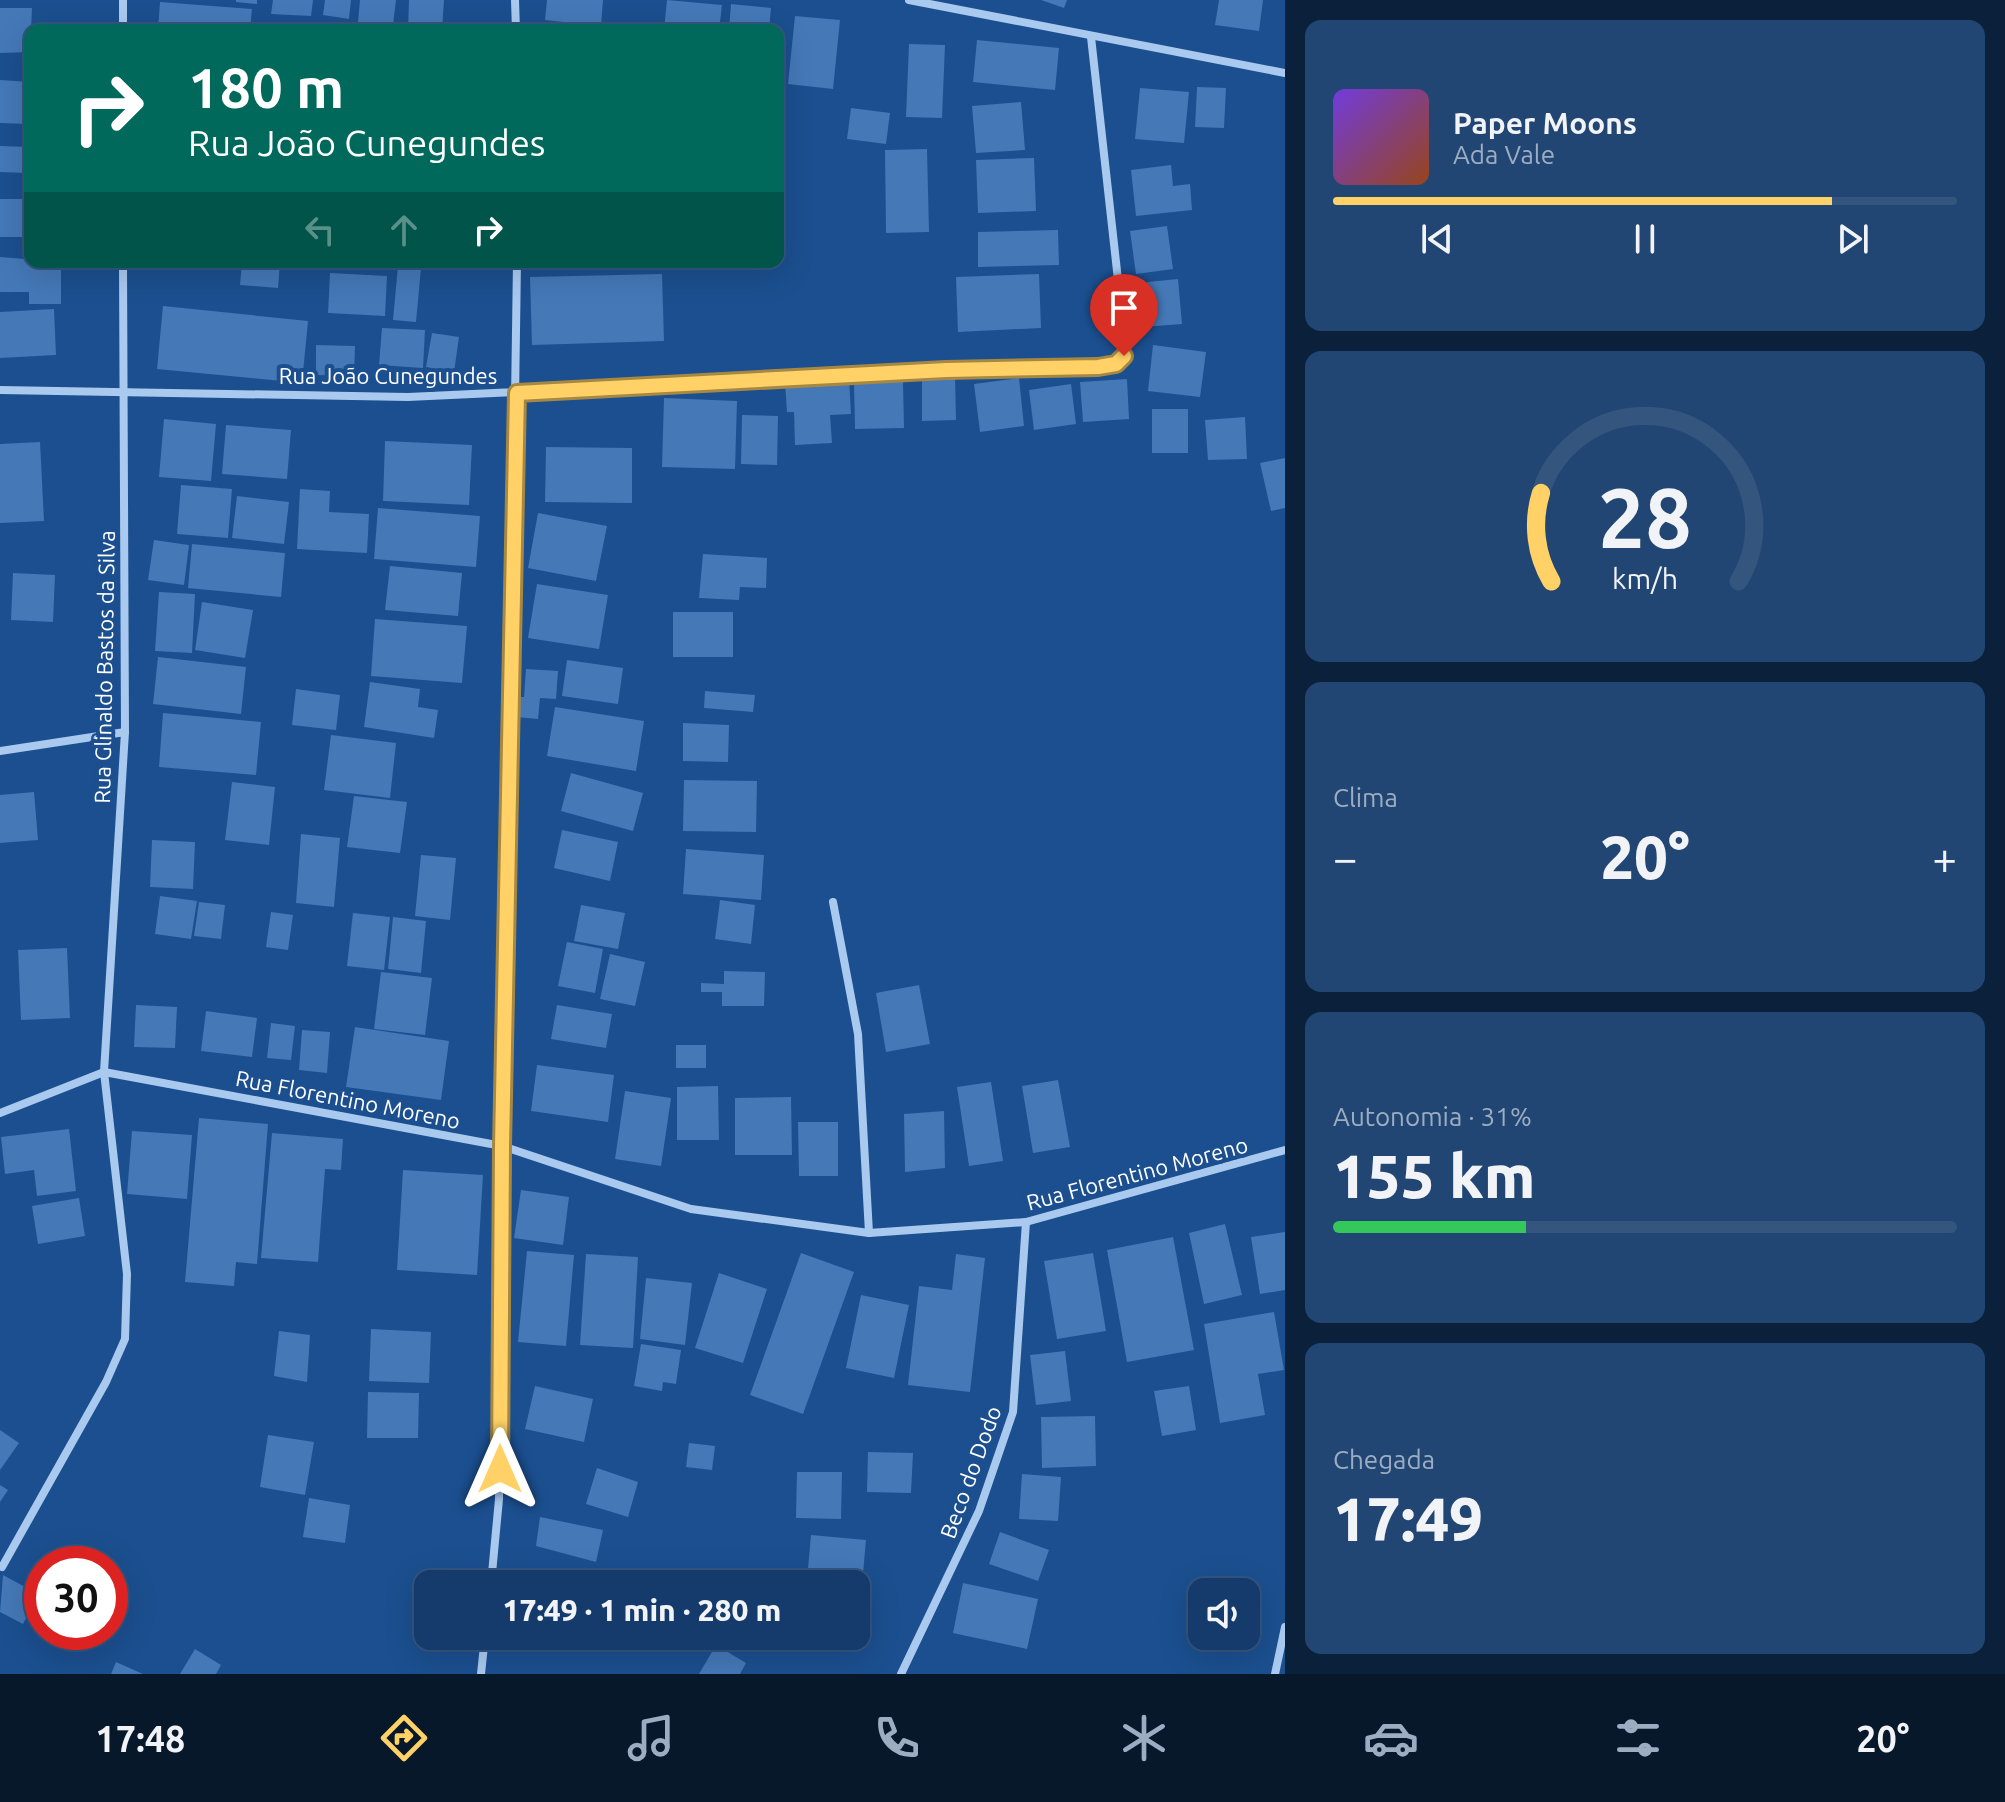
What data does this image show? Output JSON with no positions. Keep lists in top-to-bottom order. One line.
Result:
{"streets":{"street":["Rua João Cunegundes","Rua Glinaldo Bastos da Silva","Rua Florentino Moreno","Beco do Dodo"]},"crossings":[["Rua João Cunegundes","Rua Glinaldo Bastos da Silva"],["Rua Glinaldo Bastos da Silva","Rua Florentino Moreno"],["Rua Florentino Moreno","Beco do Dodo"]],"page":{"turn":["180 m","Rua João Cunegundes"],"song":["Paper Moons","Ada Vale"],"tile":["Clima",["Autonomia · 31%","155 km"],["Chegada","17:49"]],"heat":["−","20°","+"],"limit":"30","trip":"17:49 · 1 min · 280 m","tabs":["17:48","20°"],"gauge":["28","km/h"]}}
